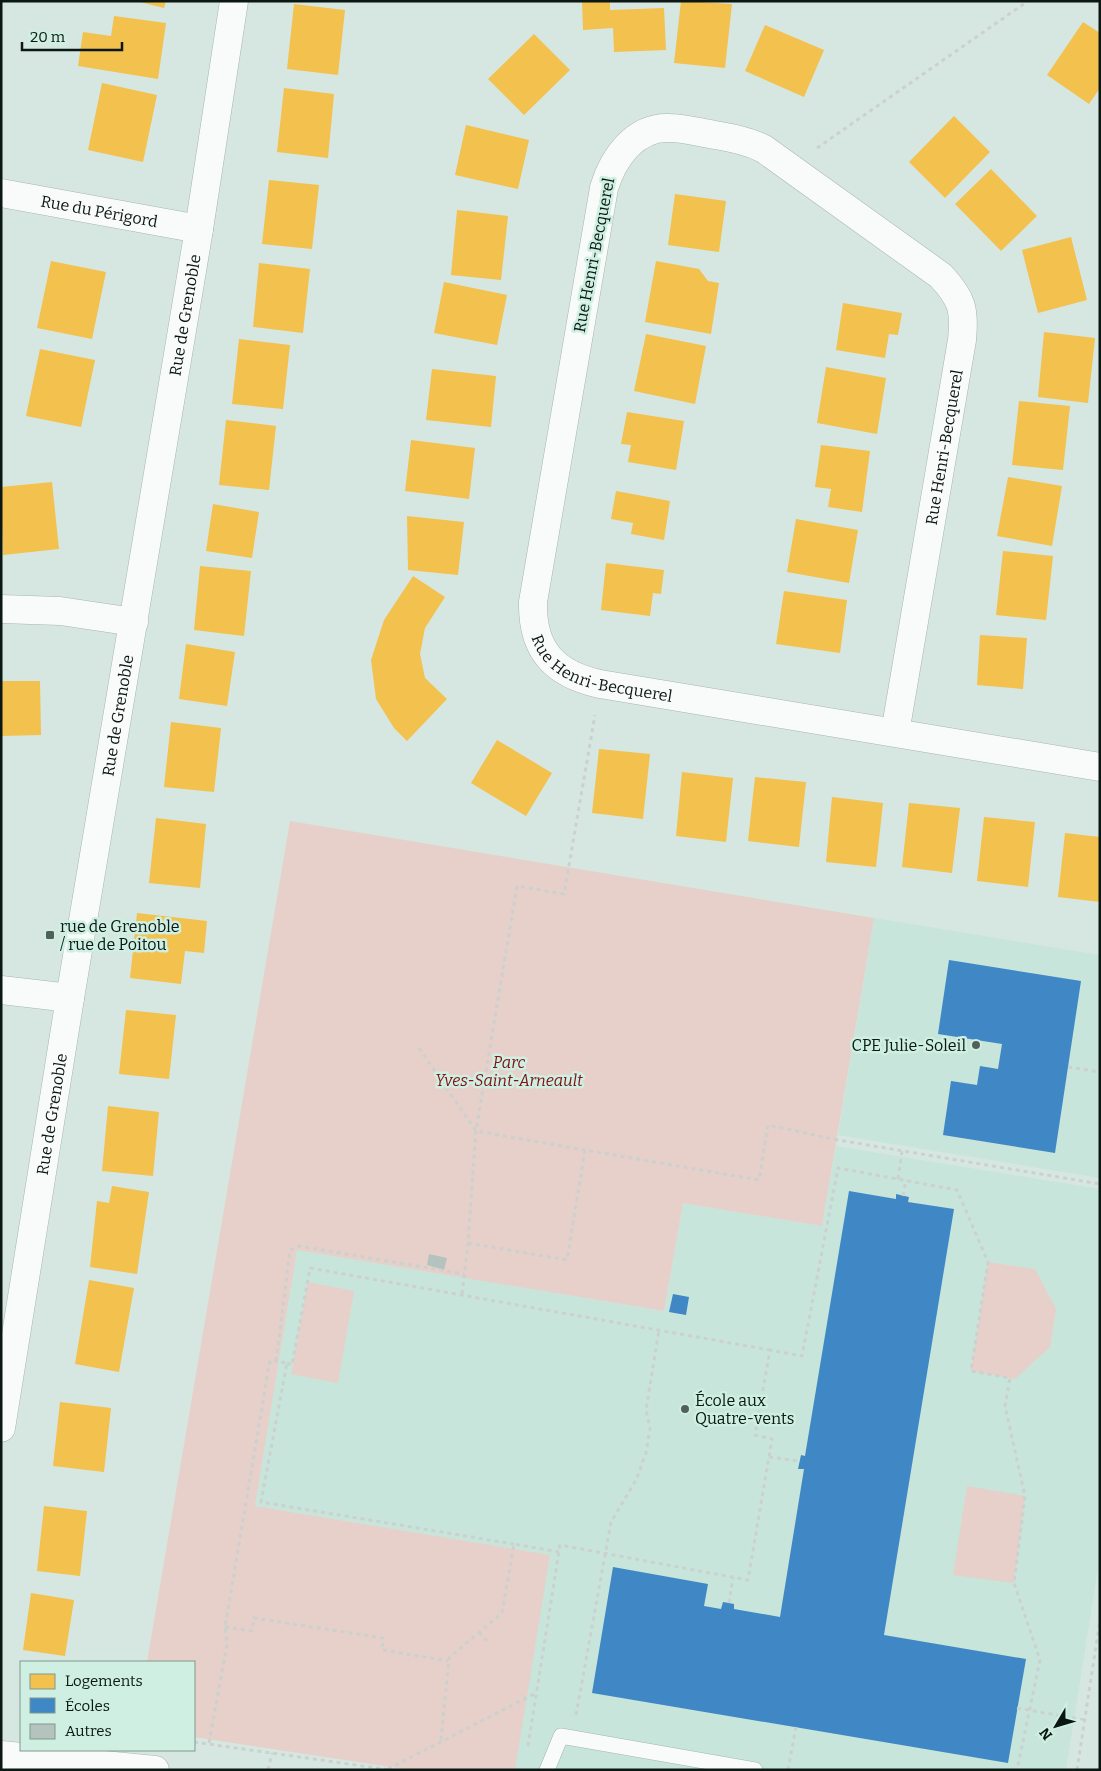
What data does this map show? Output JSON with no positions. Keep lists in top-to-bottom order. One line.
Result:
{"streets":{"street":["Rue du Périgord","Rue Henri-Becquerel","Rue de Grenoble"]},"crossings":[["Rue du Périgord","Rue de Grenoble"]],"parks":["Parc Yves-Saint-Arneault"],"places":{"transit":["rue de Grenoble / rue de Poitou"],"other":["CPE Julie-Soleil","École aux Quatre-vents"]},"legend":["Logements","Écoles","Autres"],"scale_bar":"20 m","north":"bottom left"}
